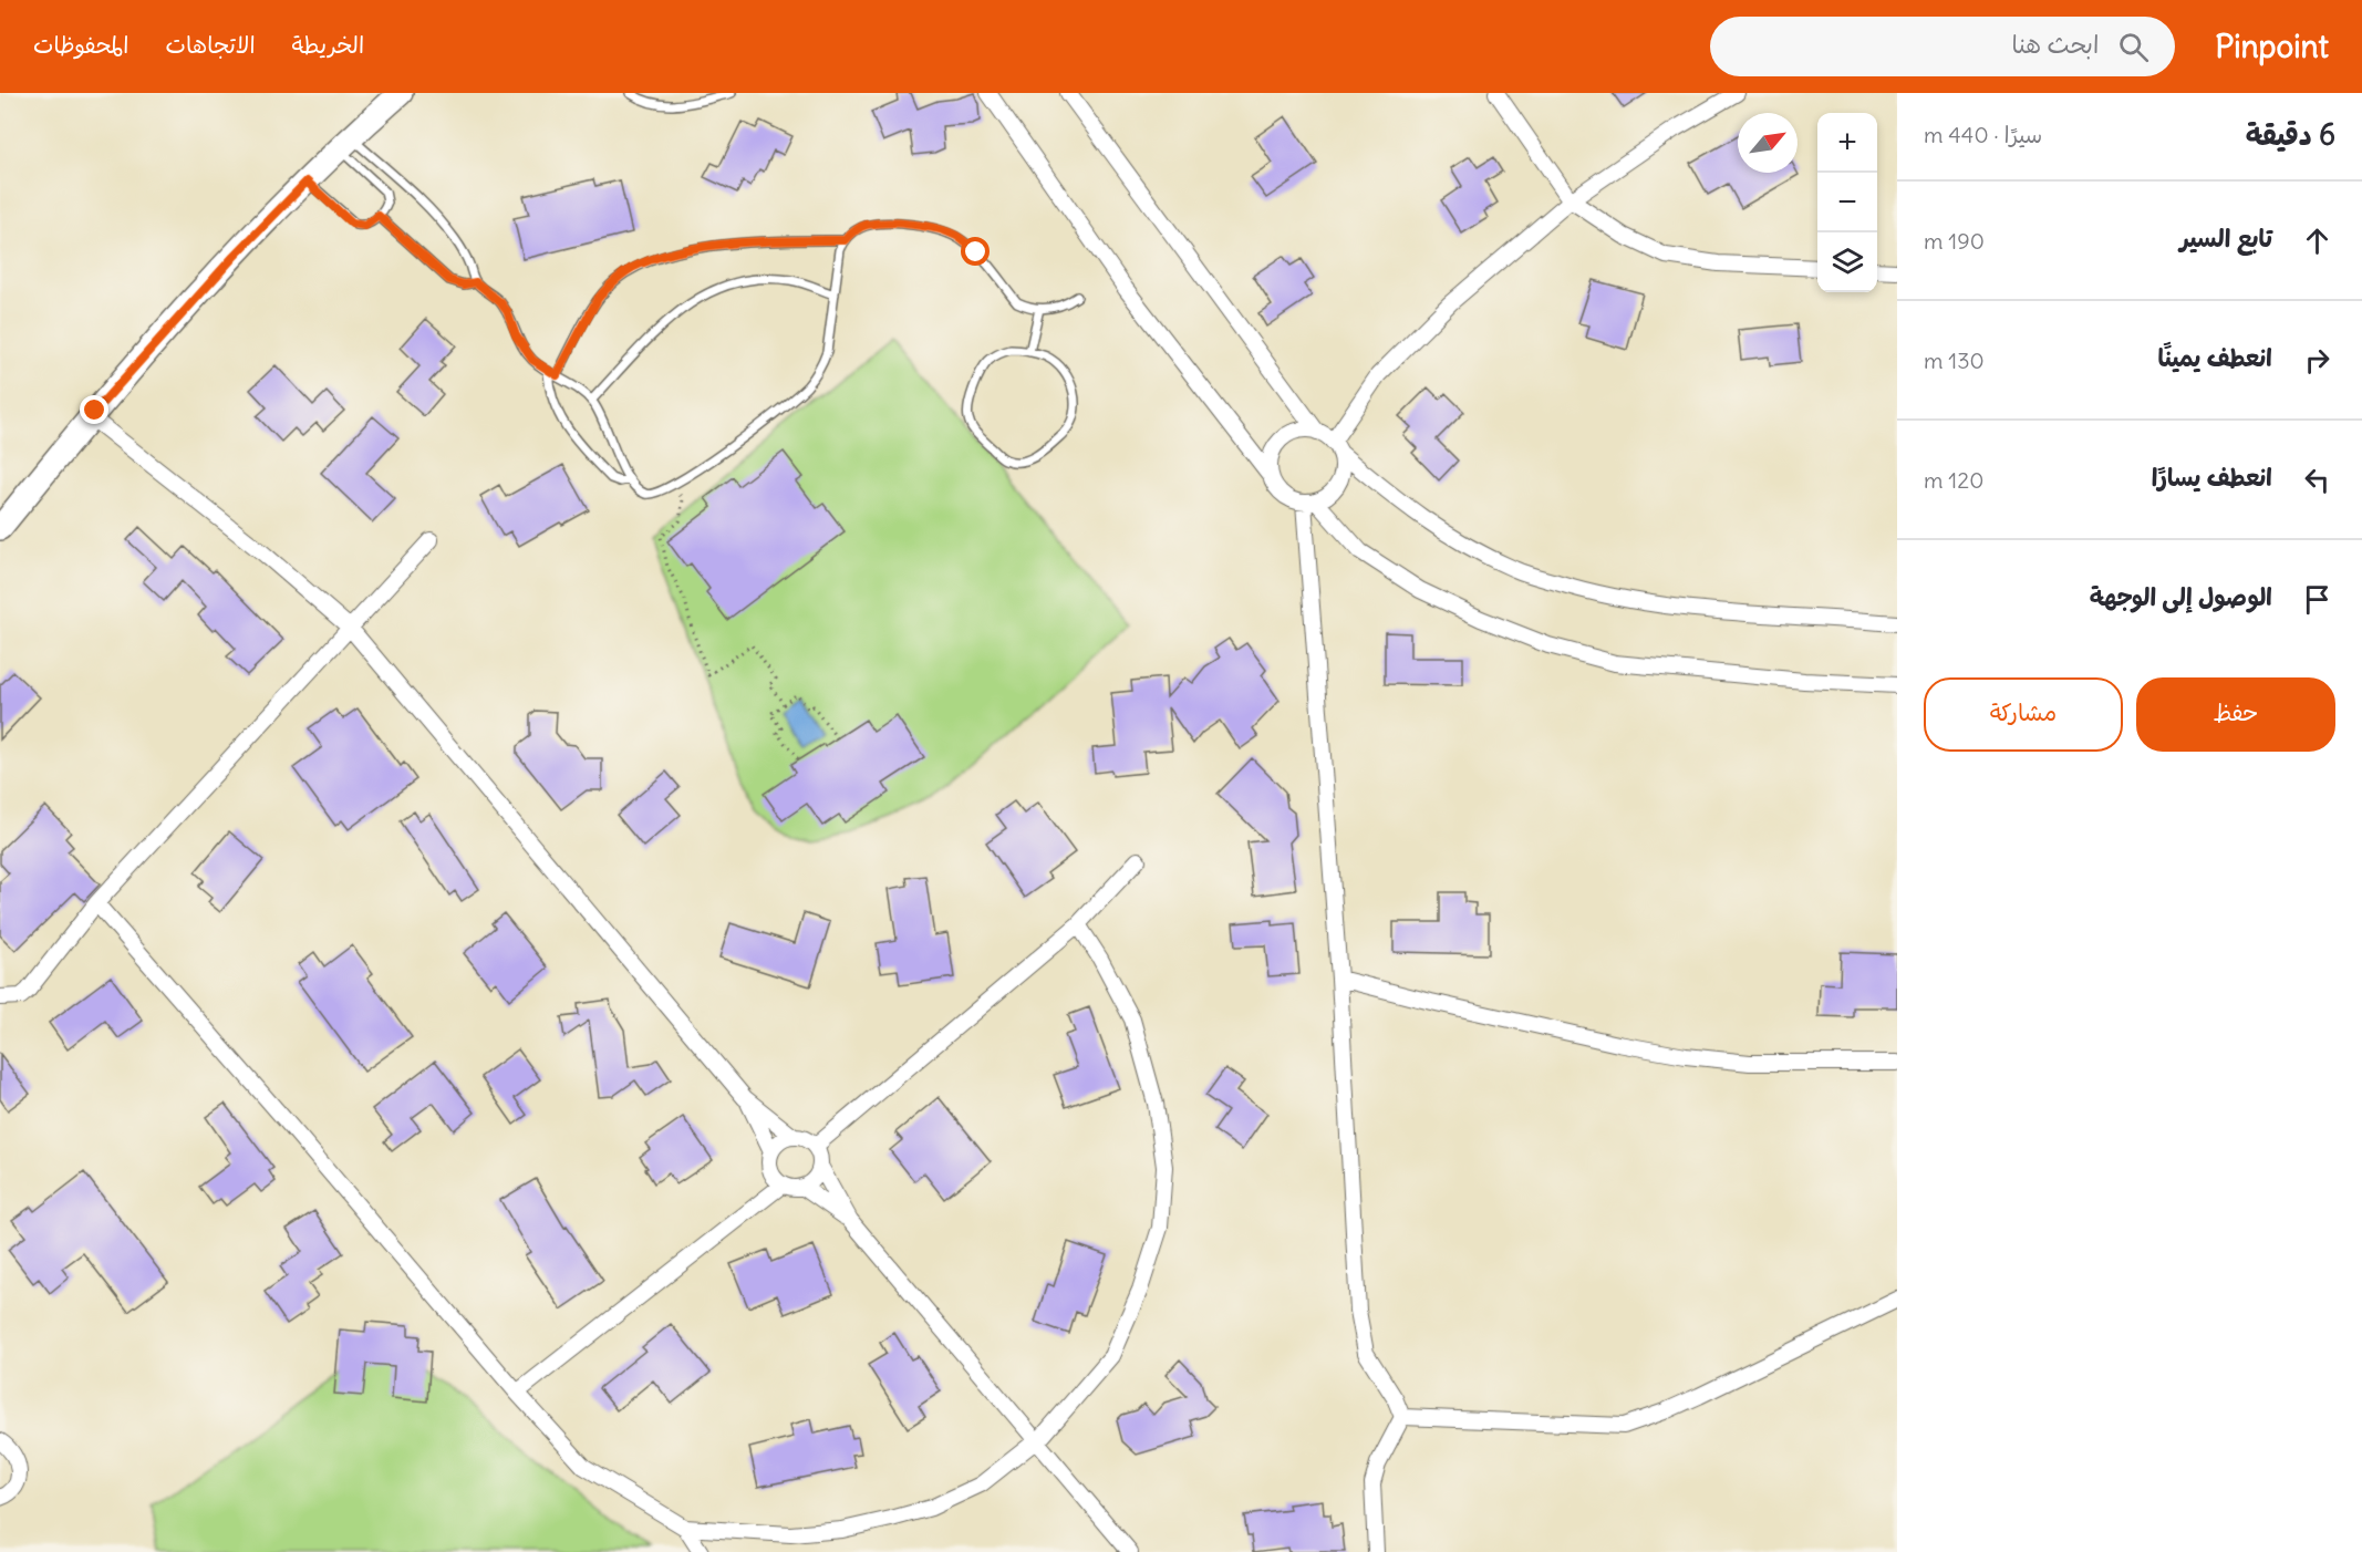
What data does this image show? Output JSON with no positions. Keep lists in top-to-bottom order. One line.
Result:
{"north":"top right","page":{"header":"Pinpoint","search":"ابحث هنا","nav":["الخريطة","الاتجاهات","المحفوظات"],"heading":["6 دقيقة","سيرًا · 440 m"],"map_buttons":["+","−"],"list":[["تابع السير","190 m"],["انعطف يمينًا","130 m"],["انعطف يسارًا","120 m"],"الوصول إلى الوجهة"],"buttons":["حفظ","مشاركة"]}}
